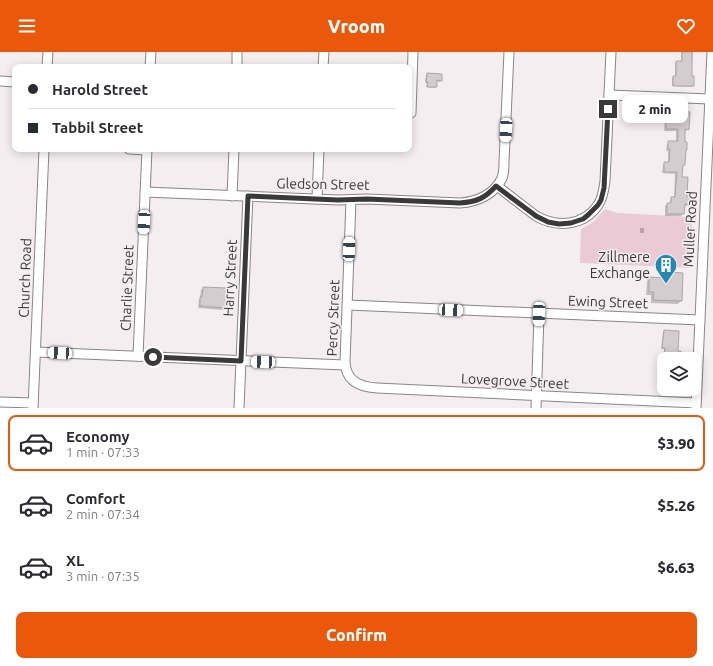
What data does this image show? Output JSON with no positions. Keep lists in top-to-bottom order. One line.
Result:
{"streets":{"street":["Gledson Street","Muller Road","Church Road","Harry Street","Charlie Street","Ewing Street","Percy Street","Lovegrove Street"]},"crossings":[["Gledson Street","Harry Street"],["Gledson Street","Charlie Street"],["Gledson Street","Percy Street"],["Muller Road","Ewing Street"],["Muller Road","Lovegrove Street"],["Ewing Street","Percy Street"],["Percy Street","Lovegrove Street"]],"places":{"building":["Zillmere Exchange"]},"page":{"header":"Vroom","banner":["Harold Street","Tabbil Street"],"bubble":"2 min","list":[{"name":"Economy","note":"1 min · 07:33","value":"$3.90"},{"name":"Comfort","note":"2 min · 07:34","value":"$5.26"},{"name":"XL","note":"3 min · 07:35","value":"$6.63"}],"buttons":"Confirm"}}
